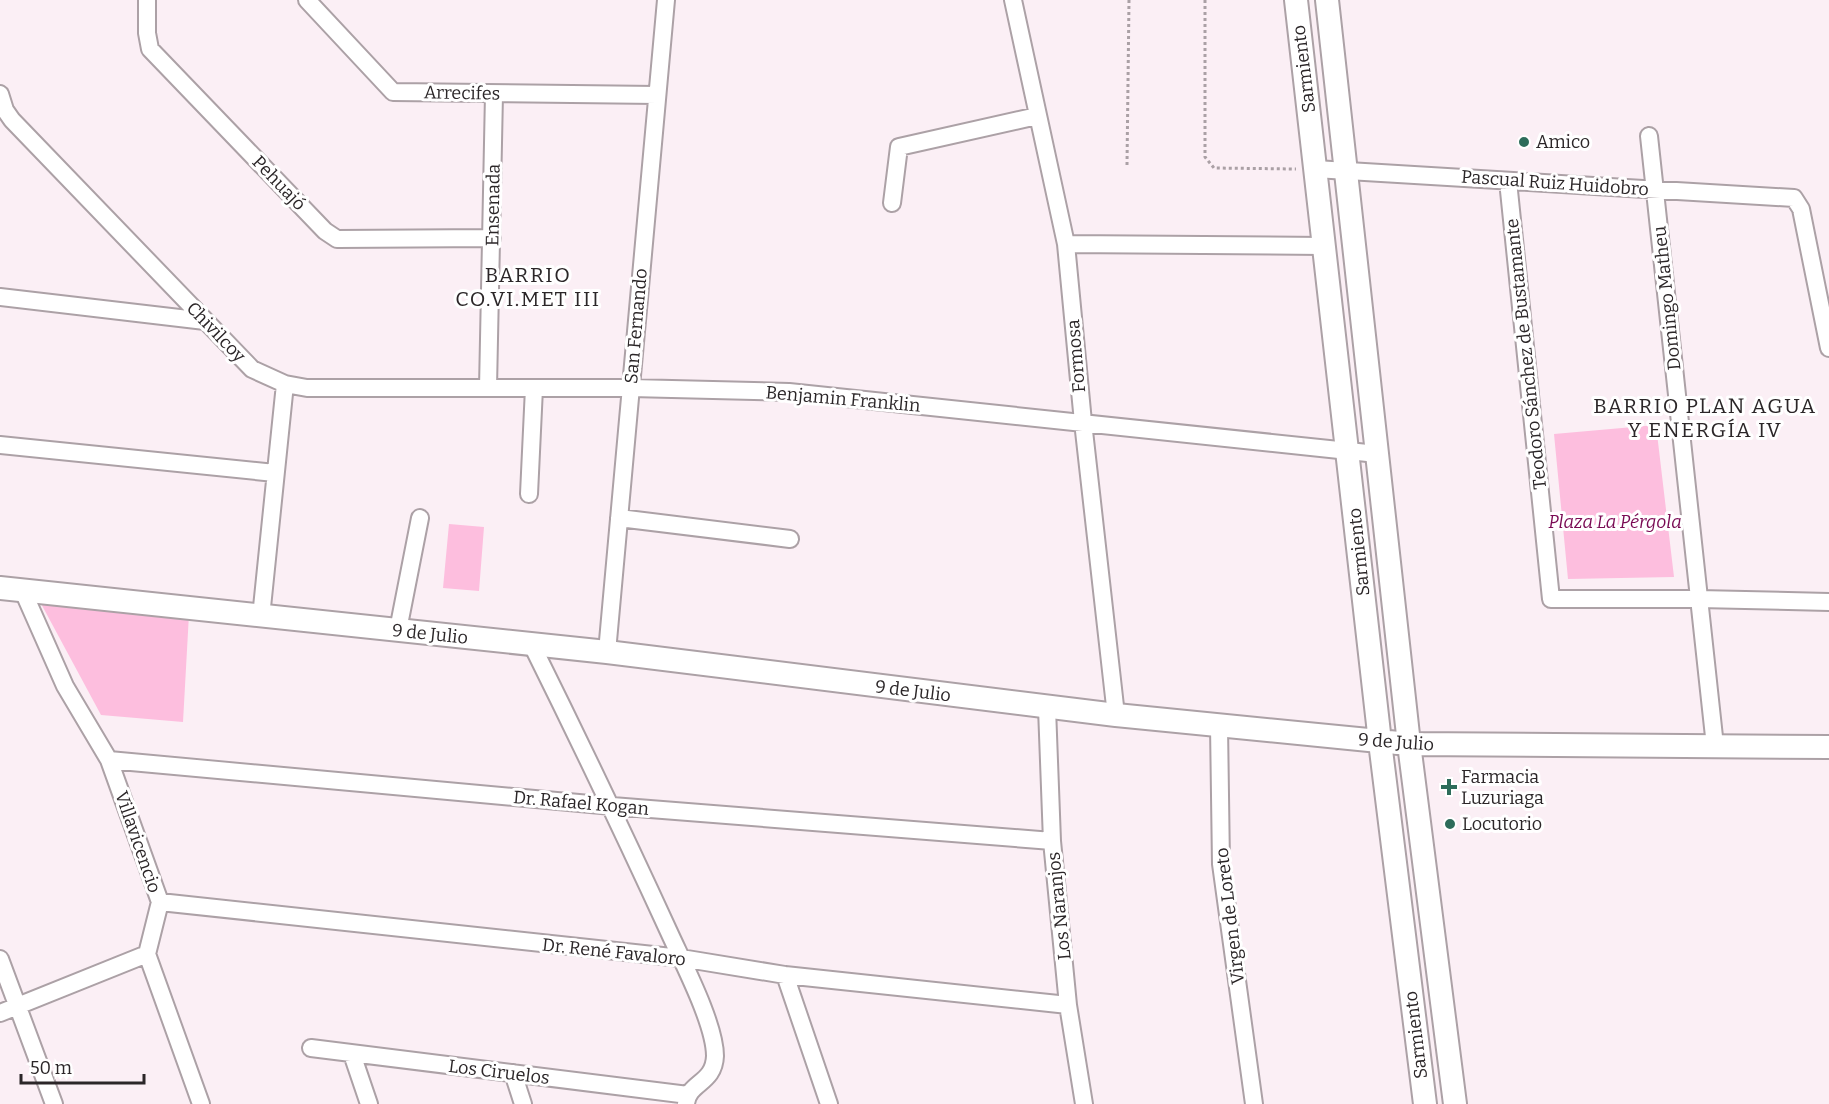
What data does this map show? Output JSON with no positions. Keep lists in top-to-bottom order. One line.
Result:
{"streets":{"main road":["Sarmiento","9 de Julio"],"street":["Arrecifes","Pehuajó","Pascual Ruiz Huidobro","Ensenada","Domingo Matheu","San Fernando","Chivilcoy","Teodoro Sánchez de Bustamante","Formosa","Benjamin Franklin","Dr. Rafael Kogan","Villavicencio","Los Naranjos","Virgen de Loreto","Dr. René Favaloro","Los Ciruelos"]},"crossings":[["Sarmiento","Pascual Ruiz Huidobro"],["Sarmiento","Benjamin Franklin"],["Sarmiento","9 de Julio"],["Arrecifes","Ensenada"],["Arrecifes","San Fernando"],["Pehuajó","Ensenada"],["Pascual Ruiz Huidobro","Domingo Matheu"],["Pascual Ruiz Huidobro","Teodoro Sánchez de Bustamante"],["Ensenada","Benjamin Franklin"],["Domingo Matheu","Teodoro Sánchez de Bustamante"],["Domingo Matheu","9 de Julio"],["San Fernando","Benjamin Franklin"],["San Fernando","9 de Julio"],["Chivilcoy","Benjamin Franklin"],["Formosa","Benjamin Franklin"],["Formosa","9 de Julio"],["9 de Julio","Villavicencio"],["9 de Julio","Los Naranjos"],["9 de Julio","Virgen de Loreto"],["Dr. Rafael Kogan","Villavicencio"],["Dr. Rafael Kogan","Los Naranjos"],["Villavicencio","Dr. René Favaloro"],["Los Naranjos","Dr. René Favaloro"]],"districts":["BARRIO CO.VI.MET III","BARRIO PLAN AGUA Y ENERGÍA IV"],"parks":["Plaza La Pérgola"],"places":{"other":["Amico","Locutorio"],"health":["Farmacia Luzuriaga"]},"scale_bar":"50 m"}
